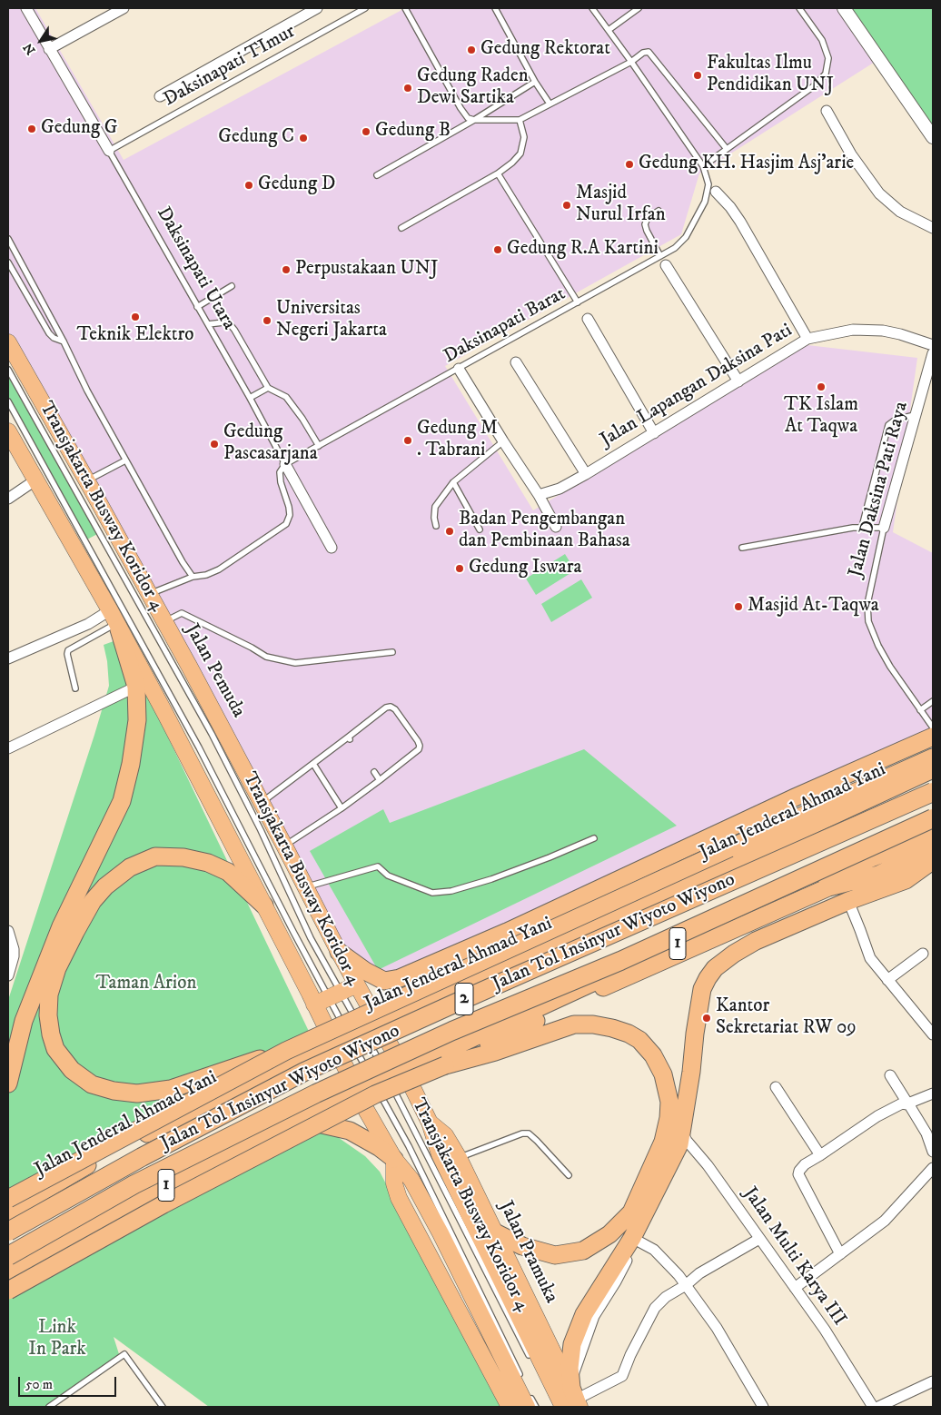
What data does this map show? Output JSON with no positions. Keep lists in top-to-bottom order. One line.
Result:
{"streets":{"highway":["Jalan Jenderal Ahmad Yani","Jalan Tol Insinyur Wiyoto Wiyono","1","2"],"main road":["Jalan Pemuda","Jalan Pramuka"],"street":["Daksinapati Utara","Jalan Lapangan Daksina Pati","Jalan Daksina Pati Raya","Jalan Multi Karya III"],"lane":["Daksinapati TImur","Daksinapati Barat","Transjakarta Busway Koridor 4"]},"crossings":[["Daksinapati TImur","Daksinapati Utara"],["Daksinapati Utara","Daksinapati Barat"],["Transjakarta Busway Koridor 4","Jalan Jenderal Ahmad Yani"],["Transjakarta Busway Koridor 4","1"],["Jalan Pemuda","Jalan Jenderal Ahmad Yani"],["Jalan Pemuda","Jalan Pramuka"],["Jalan Jenderal Ahmad Yani","Jalan Pramuka"],["1","Jalan Pramuka"]],"parks":["Taman Arion","Link In Park"],"places":["Gedung Rektorat","Fakultas Ilmu Pendidikan UNJ","Gedung Raden Dewi Sartika","Gedung G","Gedung B","Gedung C","Gedung KH. Hasjim Asj'arie","Gedung D","Masjid Nurul Irfan","Gedung R.A Kartini","Perpustakaan UNJ","Teknik Elektro","Universitas Negeri Jakarta","TK Islam At Taqwa","Gedung M . Tabrani","Gedung Pascasarjana","Badan Pengembangan dan Pembinaan Bahasa","Gedung Iswara","Masjid At-Taqwa","Kantor Sekretariat RW 09"],"scale_bar":"50 m","north":"bottom left"}
